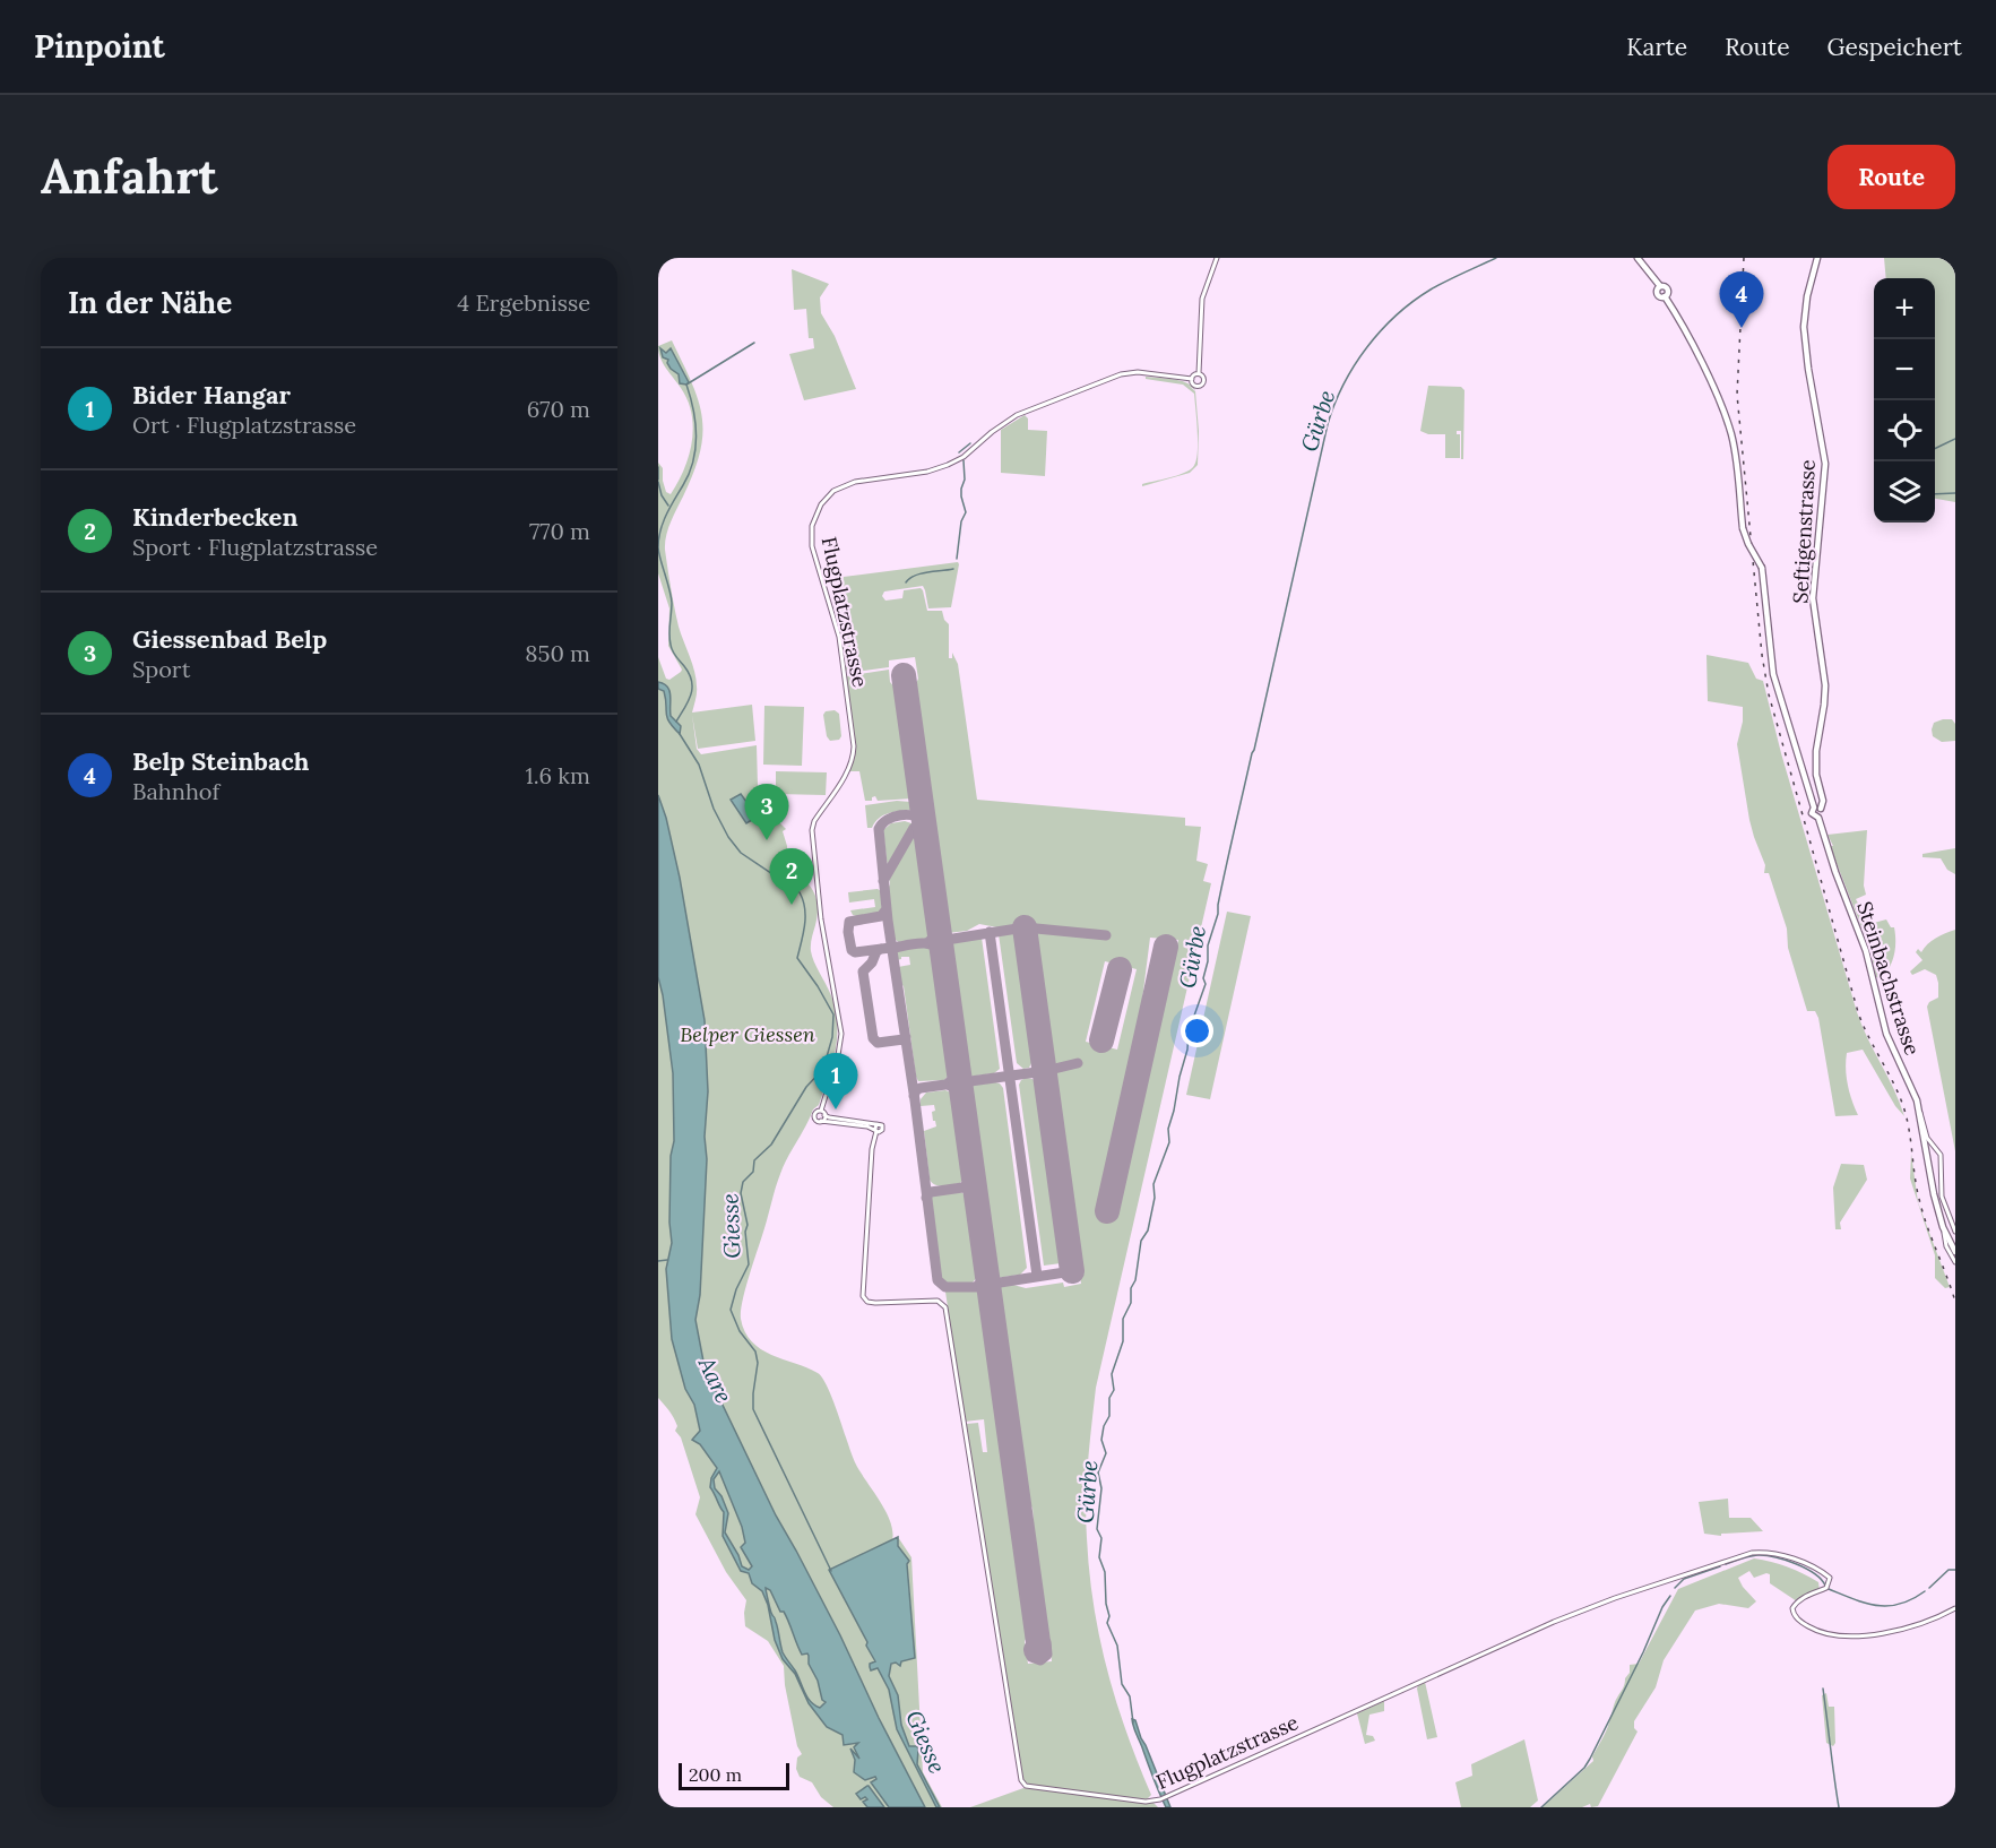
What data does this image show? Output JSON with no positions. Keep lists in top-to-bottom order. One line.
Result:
{"streets":{"main road":["Seftigenstrasse","Steinbachstrasse"],"street":["Flugplatzstrasse"]},"crossings":[["Seftigenstrasse","Steinbachstrasse"]],"water":["Gürbe","Giesse","Aare"],"parks":["Belper Giessen"],"scale_bar":"200 m","page":{"header":"Pinpoint","nav":["Karte","Route","Gespeichert"],"buttons":"Route","title":"Anfahrt","heading":["In der Nähe","4 Ergebnisse"],"pins":["4","3","2","1"],"map_buttons":["+","−"],"list":[{"mark":"1","name":"Bider Hangar","note":"Ort · Flugplatzstrasse","value":"670 m"},{"mark":"2","name":"Kinderbecken","note":"Sport · Flugplatzstrasse","value":"770 m"},{"mark":"3","name":"Giessenbad Belp","note":"Sport","value":"850 m"},{"mark":"4","name":"Belp Steinbach","note":"Bahnhof","value":"1.6 km"}],"scale":"200 m"}}
